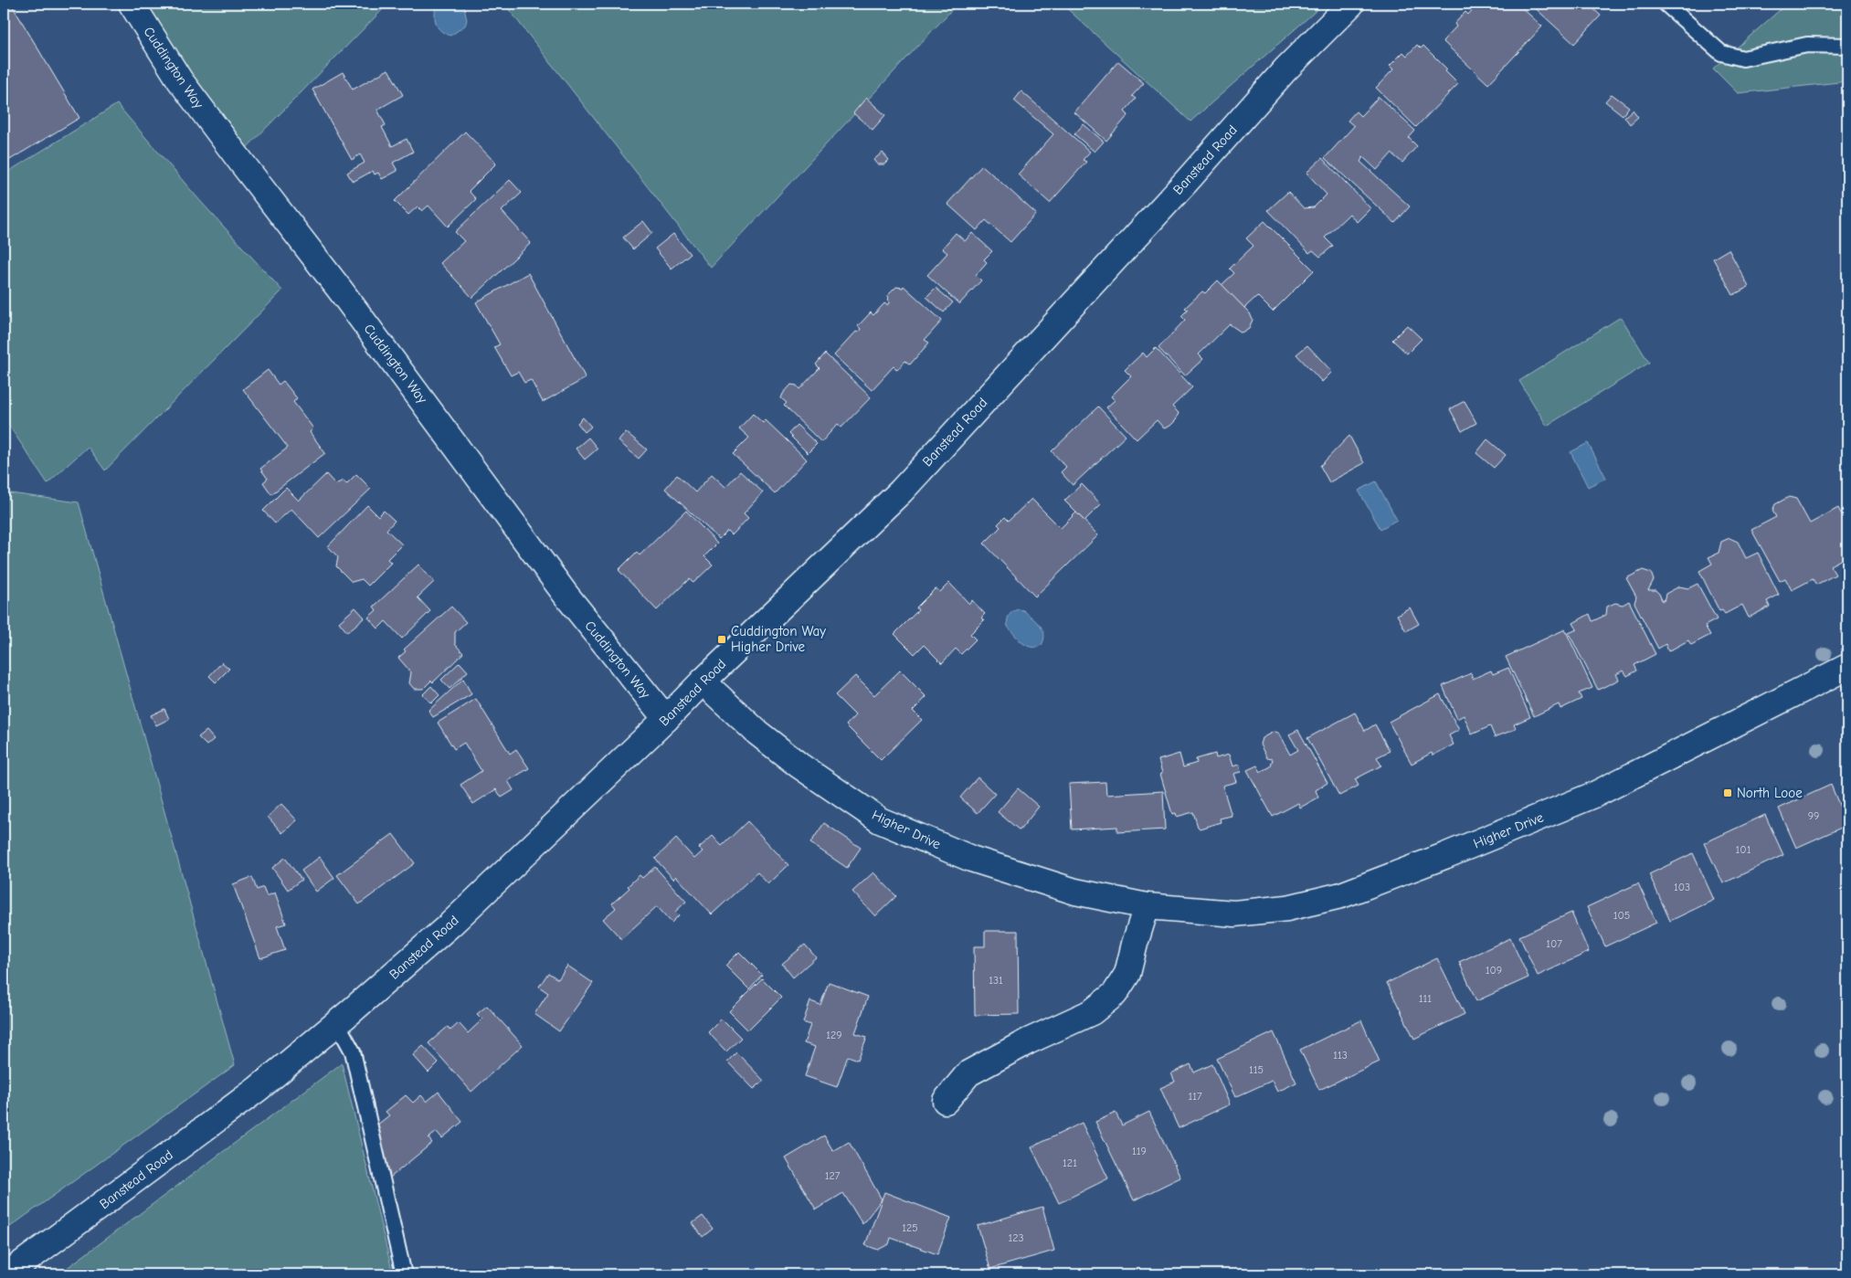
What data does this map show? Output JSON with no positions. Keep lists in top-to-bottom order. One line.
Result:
{"streets":{"street":["Cuddington Way","Banstead Road","Higher Drive"]},"crossings":[["Cuddington Way","Banstead Road"],["Banstead Road","Higher Drive"]],"places":{"transit":["Cuddington Way Higher Drive","North Looe"]},"house_numbers":["99","101","103","105","107","109","131","111","129","113","115","117","119","121","127","125","123"]}
